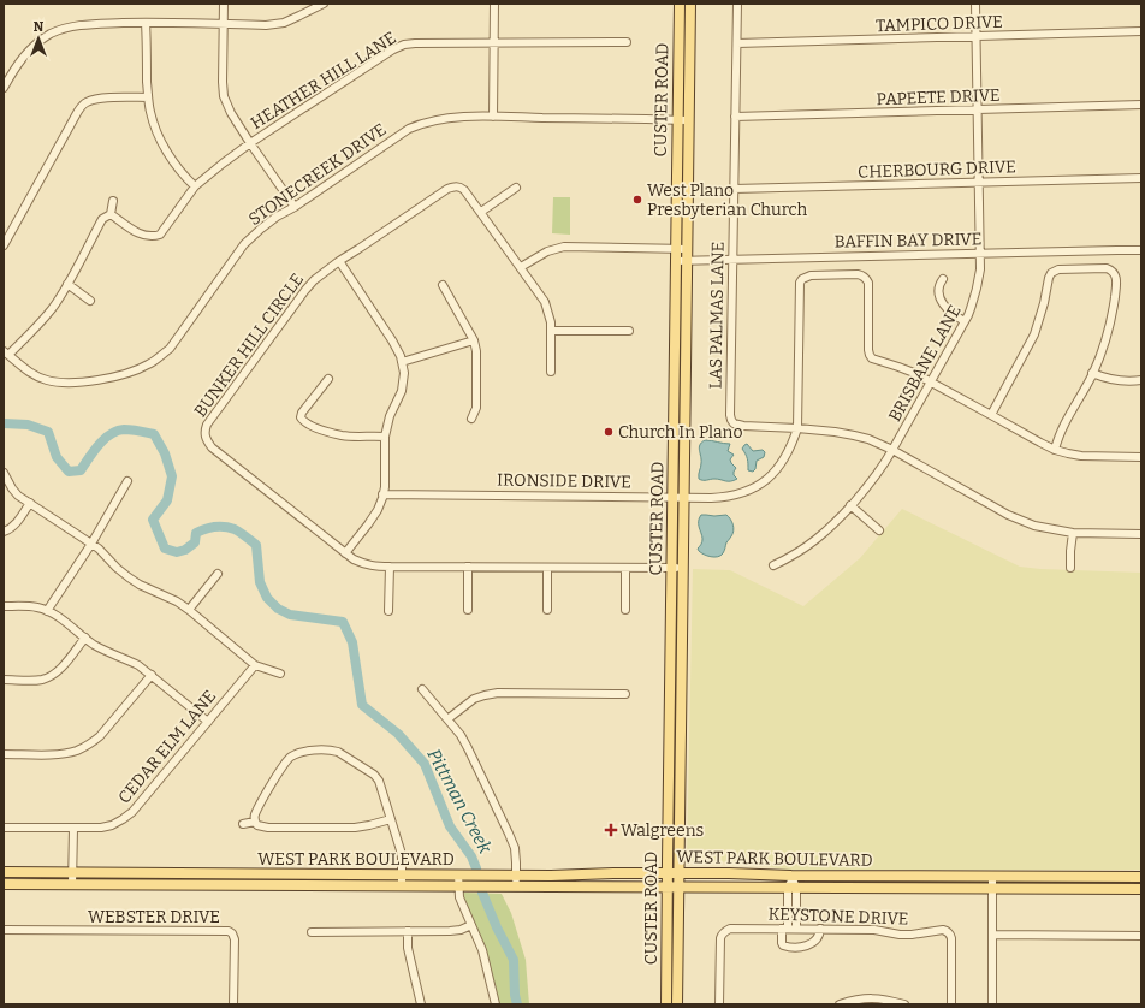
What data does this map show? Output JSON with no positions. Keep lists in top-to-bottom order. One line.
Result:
{"streets":{"main road":["CUSTER ROAD","WEST PARK BOULEVARD"],"street":["TAMPICO DRIVE","HEATHER HILL LANE","PAPEETE DRIVE","CHERBOURG DRIVE","STONECREEK DRIVE","BAFFIN BAY DRIVE","LAS PALMAS LANE","BUNKER HILL CIRCLE","BRISBANE LANE","IRONSIDE DRIVE","CEDAR ELM LANE","WEBSTER DRIVE","KEYSTONE DRIVE"]},"crossings":[["TAMPICO DRIVE","LAS PALMAS LANE"],["TAMPICO DRIVE","BRISBANE LANE"],["PAPEETE DRIVE","LAS PALMAS LANE"],["PAPEETE DRIVE","BRISBANE LANE"],["CUSTER ROAD","STONECREEK DRIVE"],["CUSTER ROAD","BAFFIN BAY DRIVE"],["CUSTER ROAD","BUNKER HILL CIRCLE"],["CUSTER ROAD","IRONSIDE DRIVE"],["CUSTER ROAD","WEST PARK BOULEVARD"],["CHERBOURG DRIVE","LAS PALMAS LANE"],["CHERBOURG DRIVE","BRISBANE LANE"],["BAFFIN BAY DRIVE","LAS PALMAS LANE"],["BAFFIN BAY DRIVE","BRISBANE LANE"],["LAS PALMAS LANE","IRONSIDE DRIVE"],["BRISBANE LANE","IRONSIDE DRIVE"]],"water":["Pittman Creek"],"places":{"other":["West Plano Presbyterian Church","Church In Plano"],"health":["Walgreens"]},"north":"top"}
